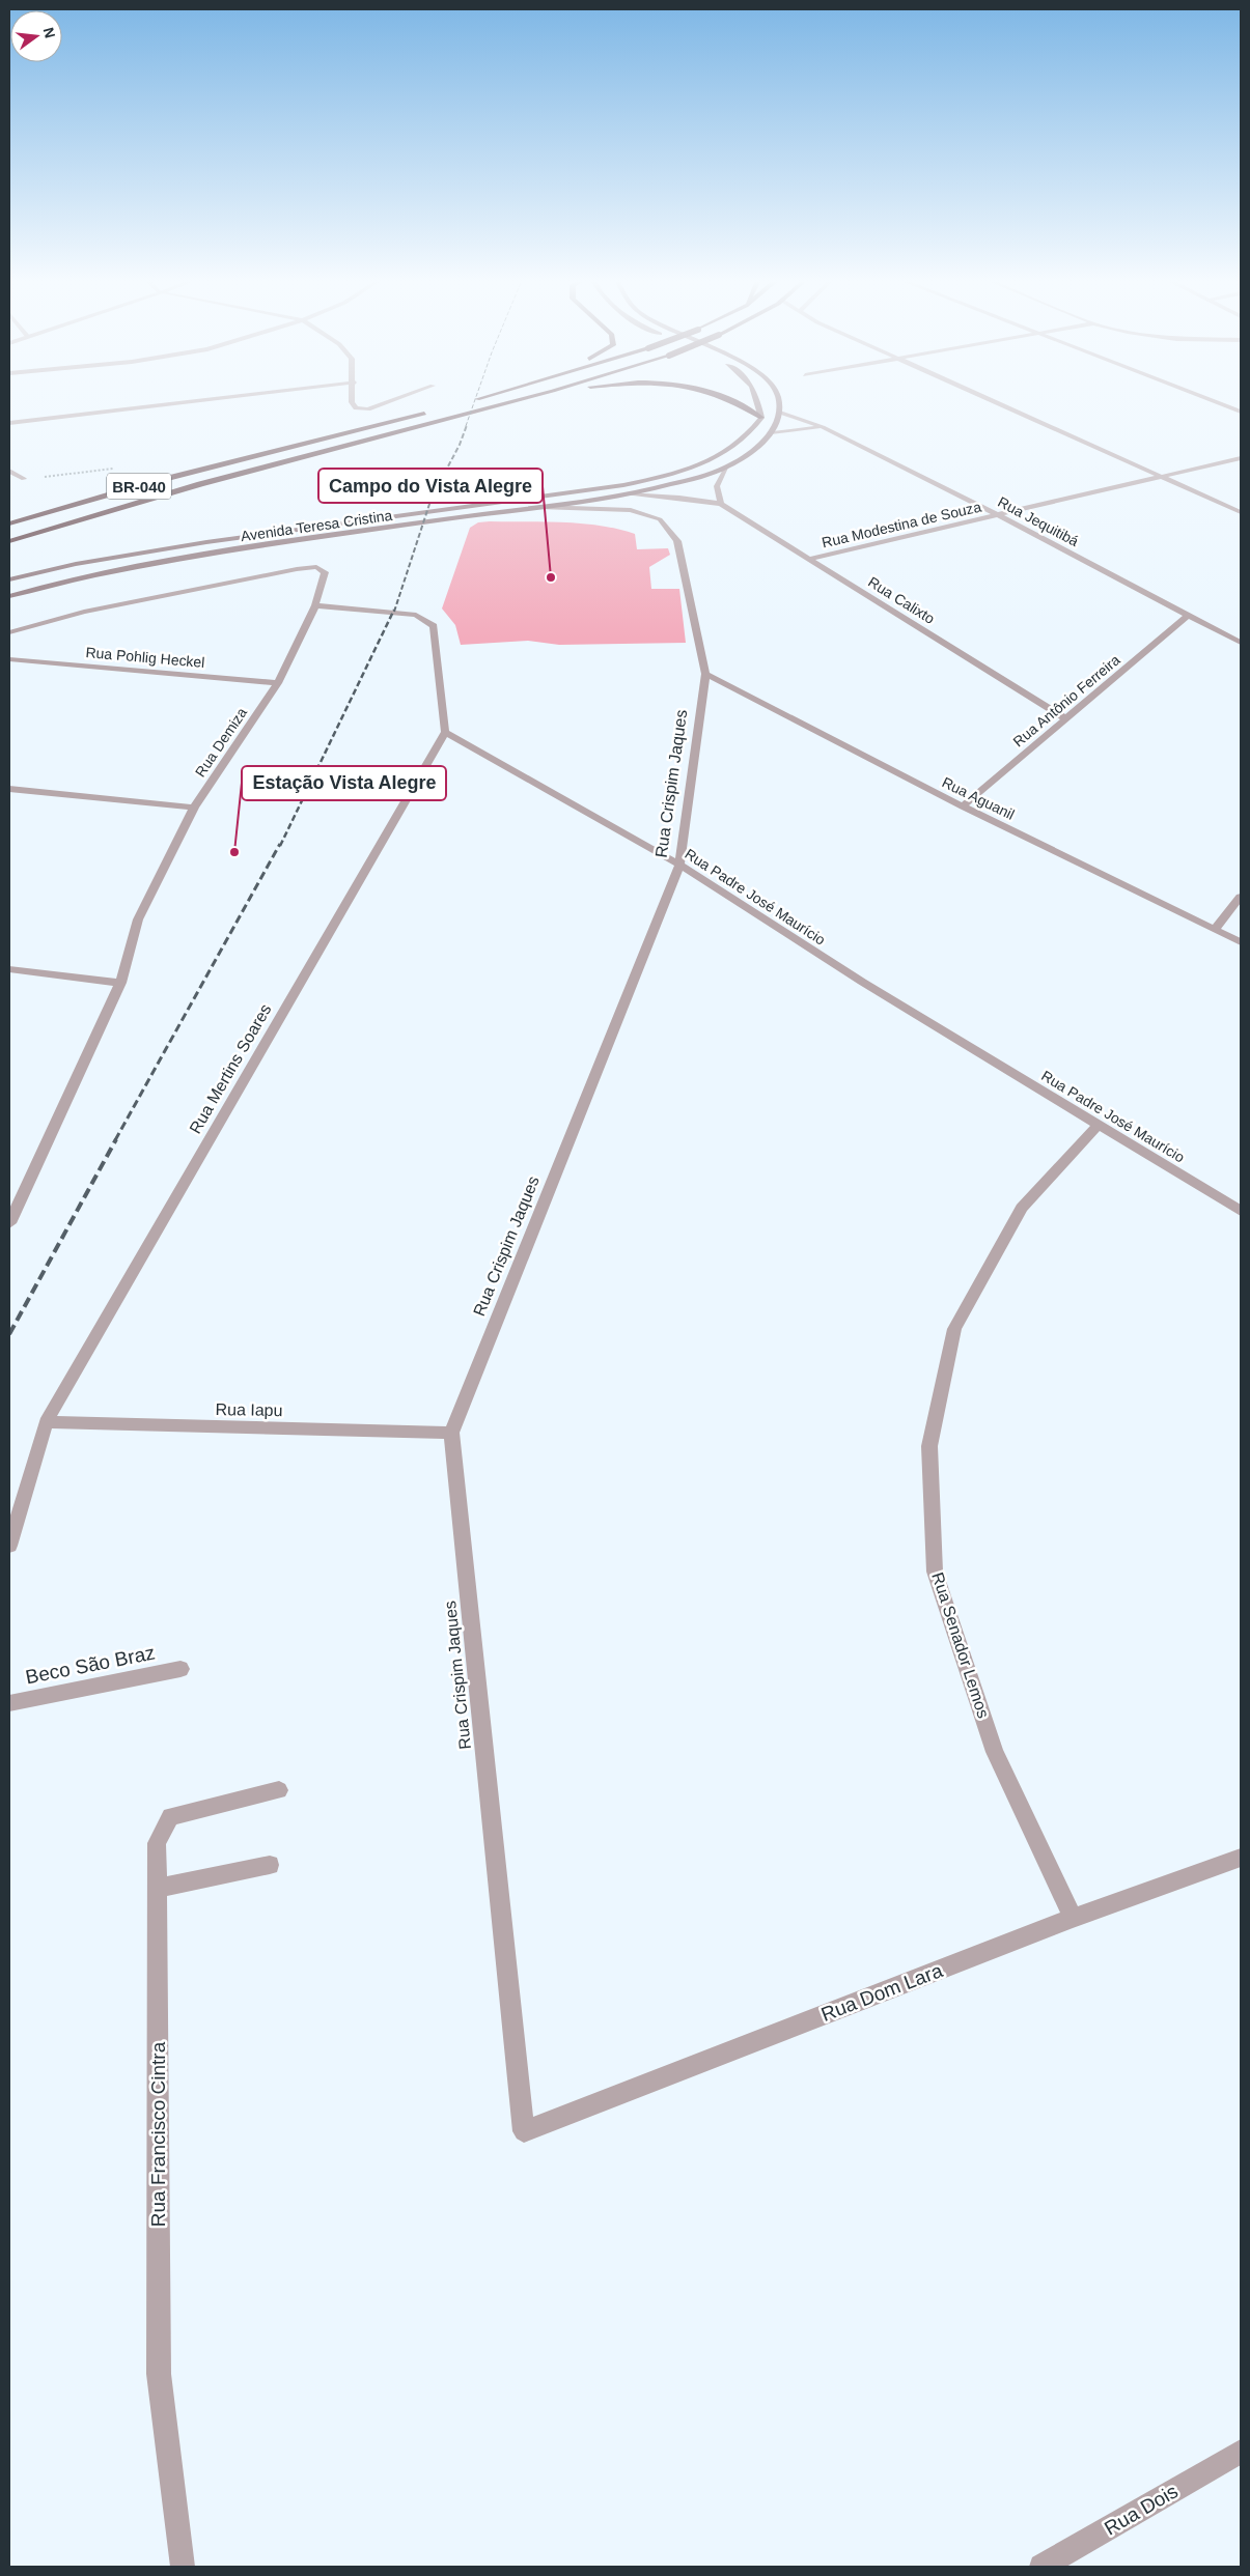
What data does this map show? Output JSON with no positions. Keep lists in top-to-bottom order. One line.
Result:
{"streets":{"highway":["BR-040"],"main road":["Avenida Teresa Cristina"],"street":["Rua Jequitibá","Rua Modestina de Souza","Rua Calixto","Rua Pohlig Heckel","Rua Antônio Ferreira","Rua Demiza","Rua Crispim Jaques","Rua Aguanil","Rua Padre José Maurício","Rua Mertins Soares","Rua Iapu","Rua Senador Lemos","Beco São Braz","Rua Dom Lara","Rua Francisco Cintra","Rua Dois"]},"crossings":[["Rua Jequitibá","Rua Modestina de Souza"],["Rua Jequitibá","Rua Antônio Ferreira"],["Rua Modestina de Souza","Rua Calixto"],["Avenida Teresa Cristina","Rua Calixto"],["Avenida Teresa Cristina","Rua Crispim Jaques"],["Rua Calixto","Rua Antônio Ferreira"],["Rua Pohlig Heckel","Rua Demiza"],["Rua Antônio Ferreira","Rua Aguanil"],["Rua Crispim Jaques","Rua Aguanil"],["Rua Crispim Jaques","Rua Padre José Maurício"],["Rua Crispim Jaques","Rua Iapu"],["Rua Crispim Jaques","Rua Dom Lara"],["Rua Padre José Maurício","Rua Mertins Soares"],["Rua Padre José Maurício","Rua Senador Lemos"],["Rua Mertins Soares","Rua Iapu"],["Rua Senador Lemos","Rua Dom Lara"]],"places":["Campo do Vista Alegre","Estação Vista Alegre"],"north":"right"}
